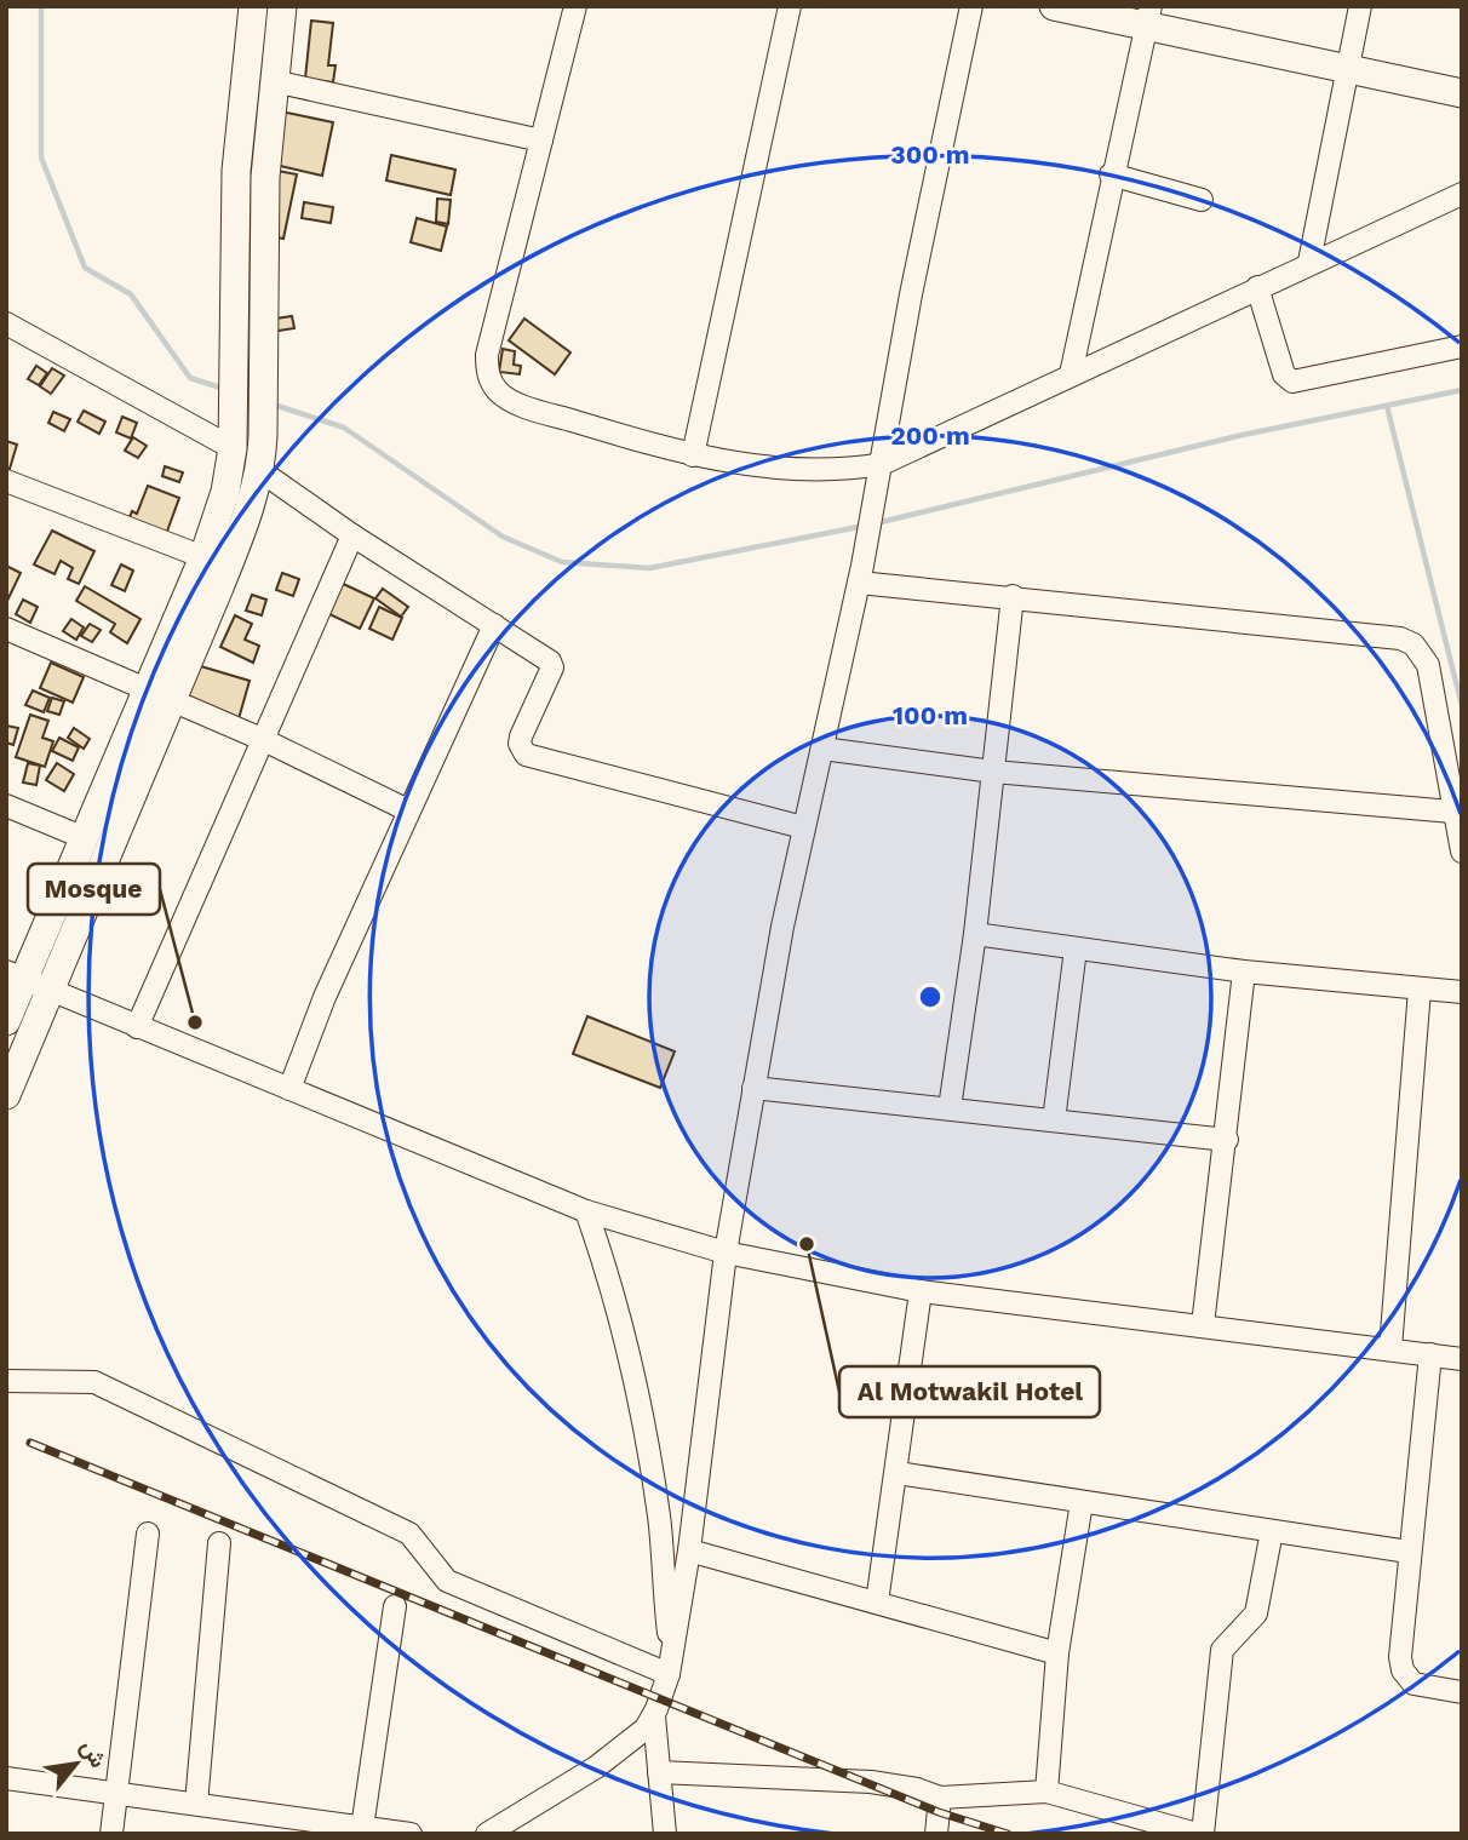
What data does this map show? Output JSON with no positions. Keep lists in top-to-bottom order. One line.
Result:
{"places":["Mosque","Al Motwakil Hotel"],"north":"top right","rings":["300 m","200 m","100 m"]}
